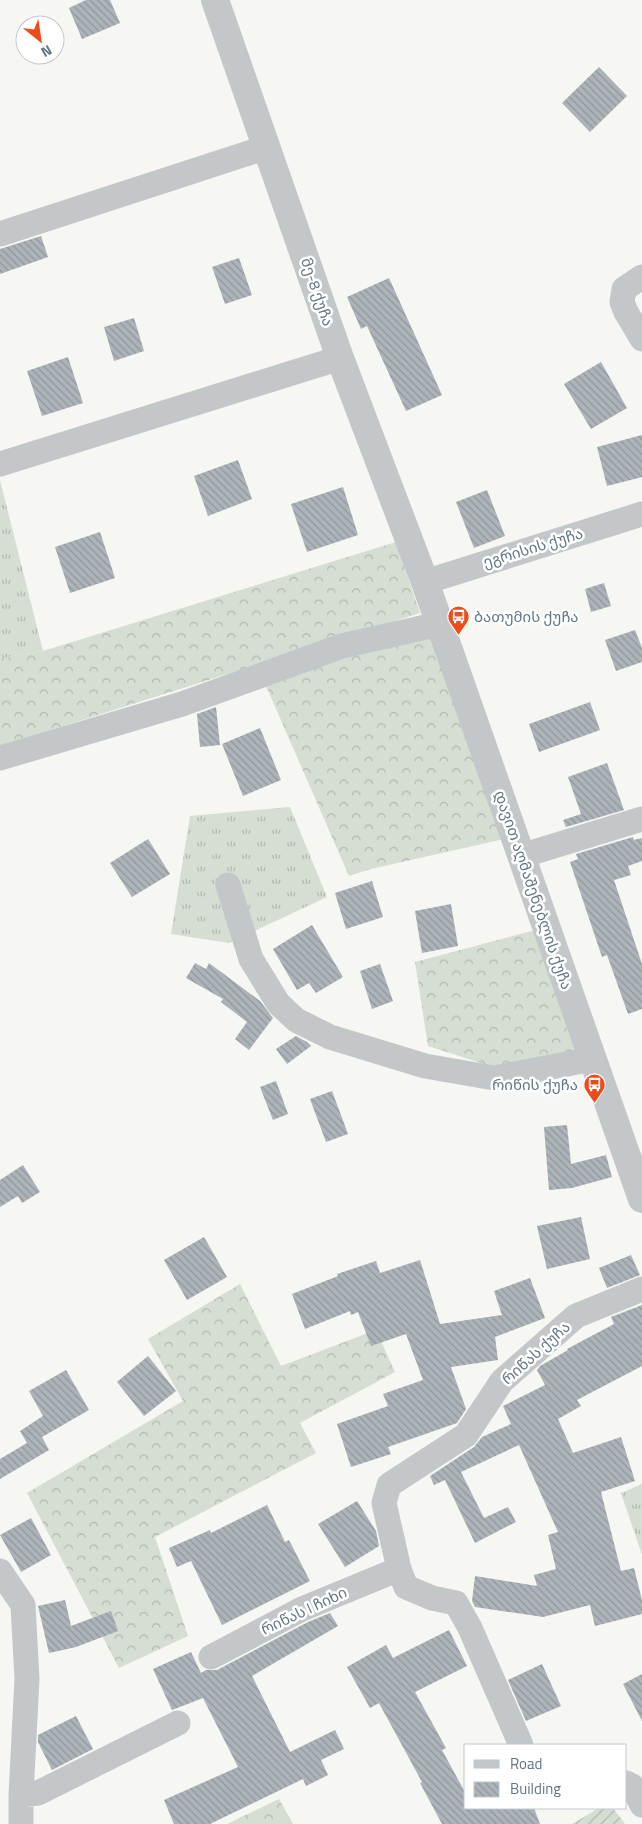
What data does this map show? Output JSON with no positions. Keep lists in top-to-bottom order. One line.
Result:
{"streets":{"street":["მე-8 ქუჩა","ეგრისის ქუჩა","დავით აღმაშენებლის ქუჩა","რიწას ქუჩა","რიწას I ჩიხი"]},"crossings":[["მე-8 ქუჩა","ეგრისის ქუჩა"],["მე-8 ქუჩა","დავით აღმაშენებლის ქუჩა"],["ეგრისის ქუჩა","დავით აღმაშენებლის ქუჩა"],["რიწას ქუჩა","რიწას I ჩიხი"]],"places":{"bus stop":["ბათუმის ქუჩა","რიწის ქუჩა"]},"legend":["Road","Building"],"north":"bottom right"}
